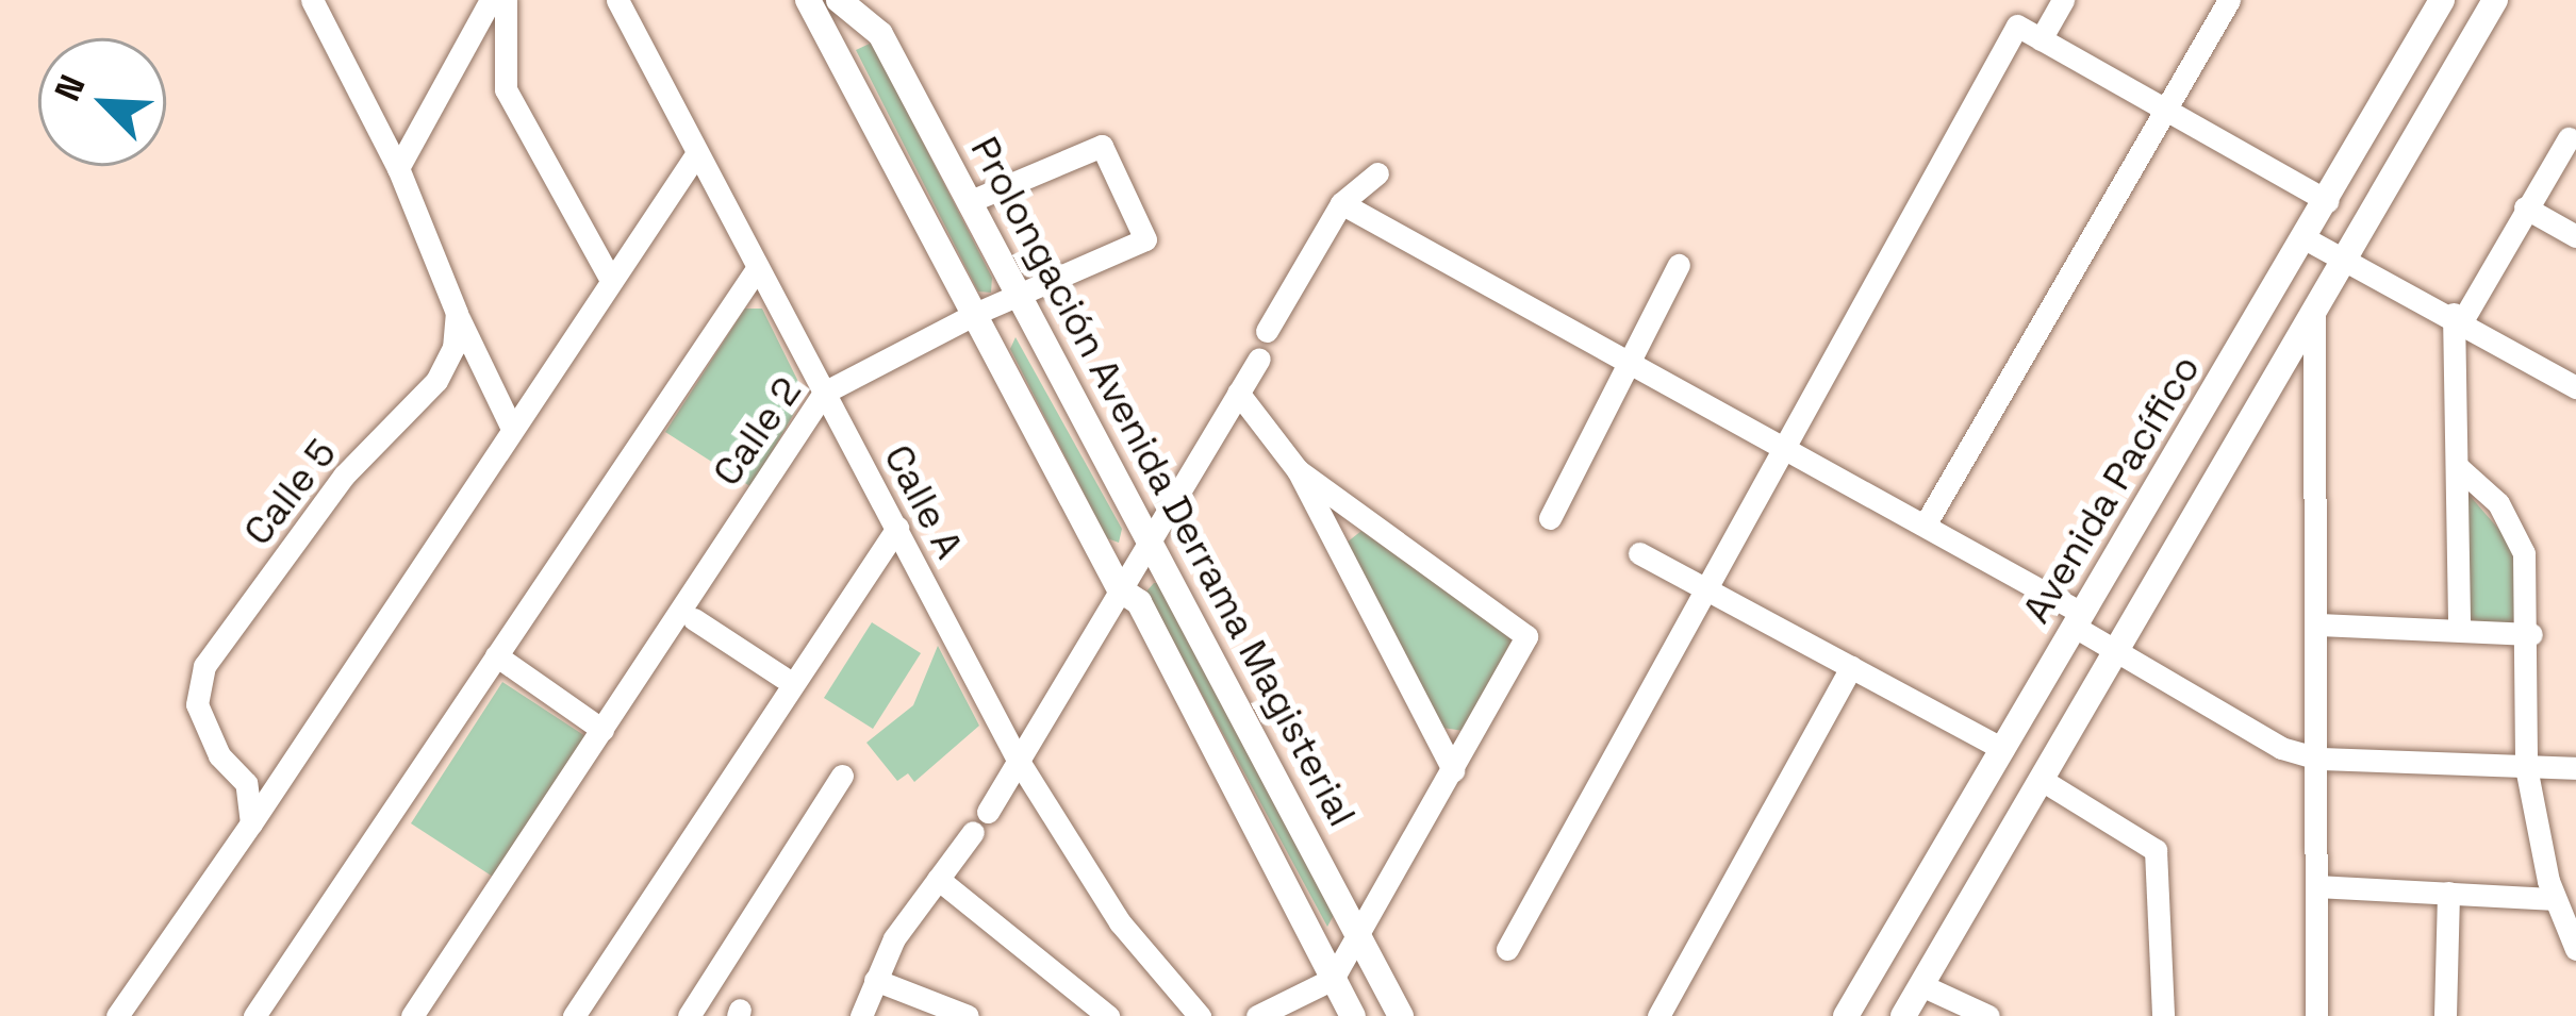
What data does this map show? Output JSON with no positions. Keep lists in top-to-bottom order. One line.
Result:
{"streets":{"street":["Calle 2","Prolongación Avenida Derrama Magisterial","Avenida Pacífico","Calle 5","Calle A"]},"crossings":[["Calle 2","Prolongación Avenida Derrama Magisterial"],["Calle 2","Calle A"]],"north":"top left"}
